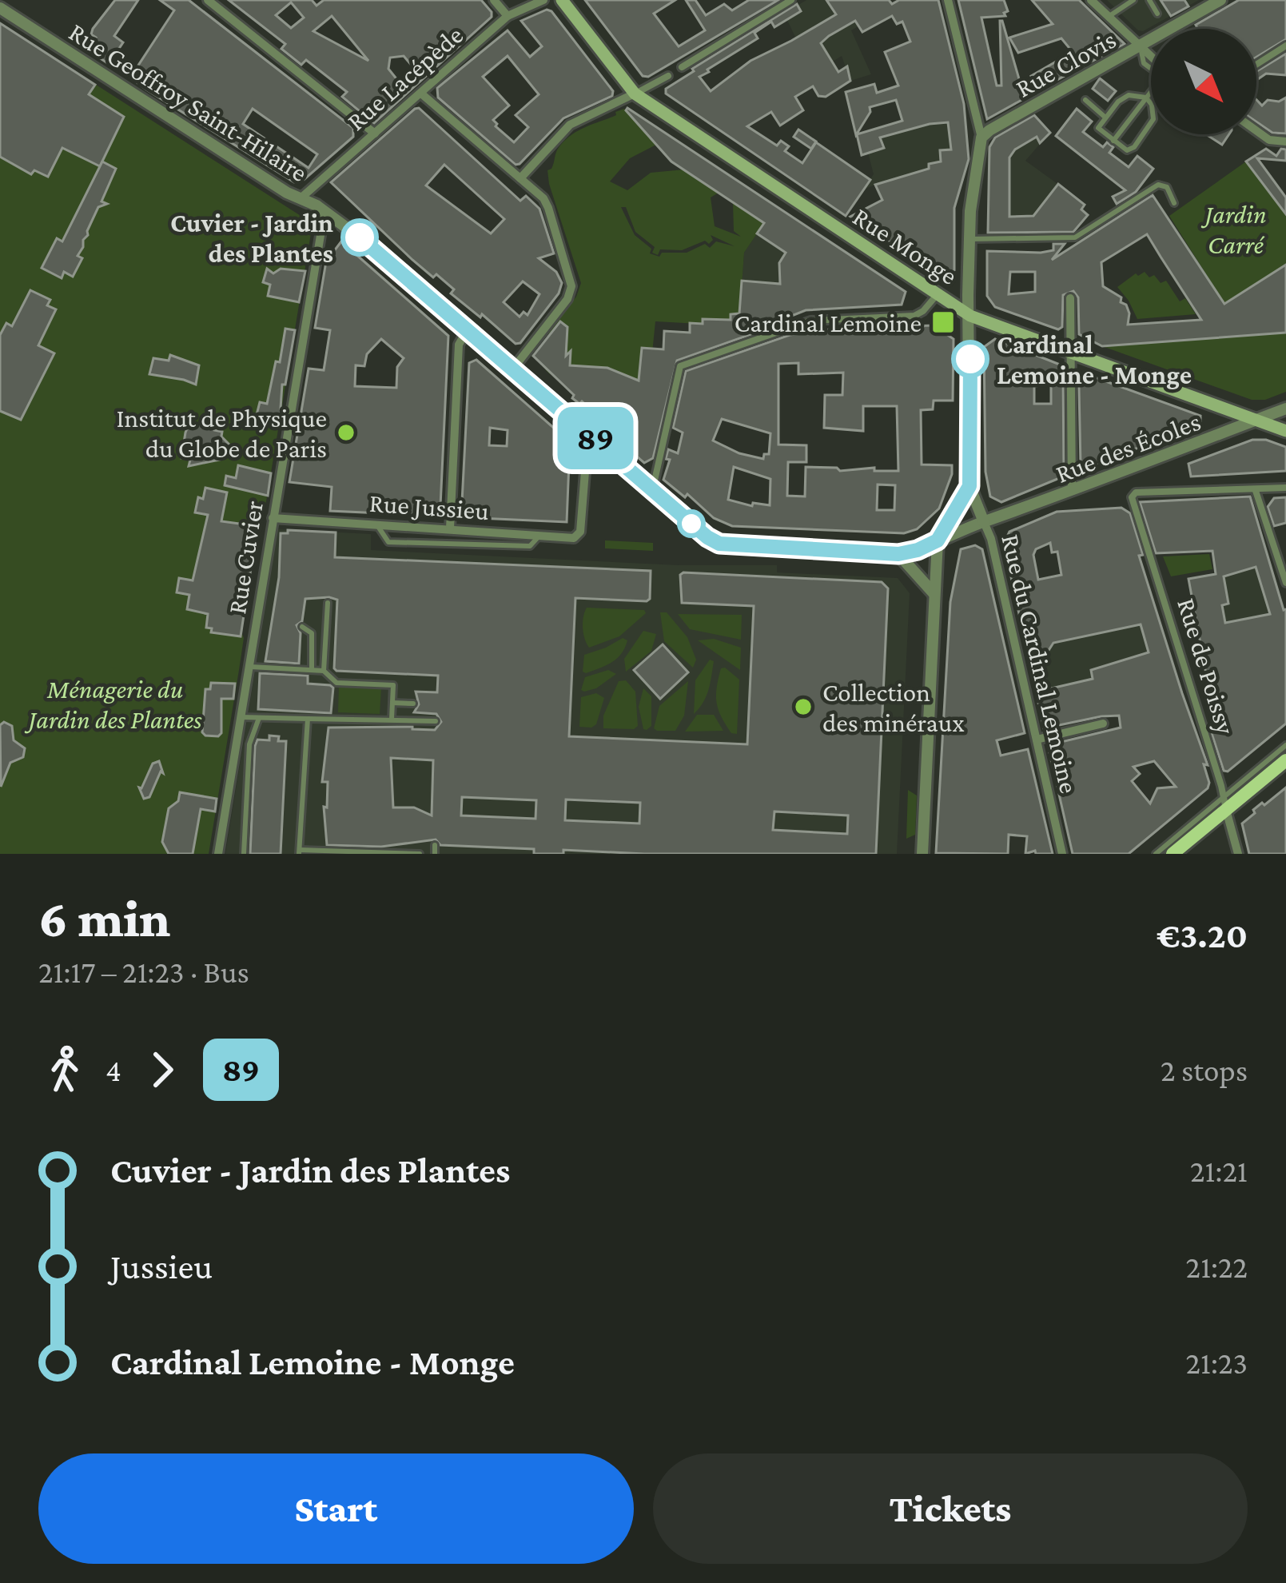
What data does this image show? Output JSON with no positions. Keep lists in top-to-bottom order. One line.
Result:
{"streets":{"main road":["Rue Monge"],"street":["Rue Clovis","Rue Lacépède","Rue Geoffroy Saint-Hilaire","Rue des Écoles","Rue Jussieu","Rue Cuvier","Rue du Cardinal Lemoine","Rue de Poissy"]},"crossings":[["Rue Clovis","Rue du Cardinal Lemoine"],["Rue Lacépède","Rue Geoffroy Saint-Hilaire"],["Rue Geoffroy Saint-Hilaire","Rue Jussieu"],["Rue Geoffroy Saint-Hilaire","Rue Cuvier"],["Rue Monge","Rue des Écoles"],["Rue Monge","Rue du Cardinal Lemoine"],["Rue des Écoles","Rue du Cardinal Lemoine"],["Rue Jussieu","Rue Cuvier"]],"parks":["Jardin Carré","Ménagerie du Jardin des Plantes"],"places":{"other":["Cuvier - Jardin des Plantes","Cardinal Lemoine - Monge","Institut de Physique du Globe de Paris","Collection des minéraux"],"transit":["Cardinal Lemoine"]},"lines":["bus line 89"],"north":"bottom right","page":{"on_map":"89","heading":["6 min","21:17 – 21:23 · Bus","€3.20"],"legs":["4","89","2 stops"],"list":[{"name":"Cuvier - Jardin des Plantes","value":"21:21"},{"name":"Jussieu","value":"21:22"},{"name":"Cardinal Lemoine - Monge","value":"21:23"}],"buttons":["Start","Tickets"]}}
